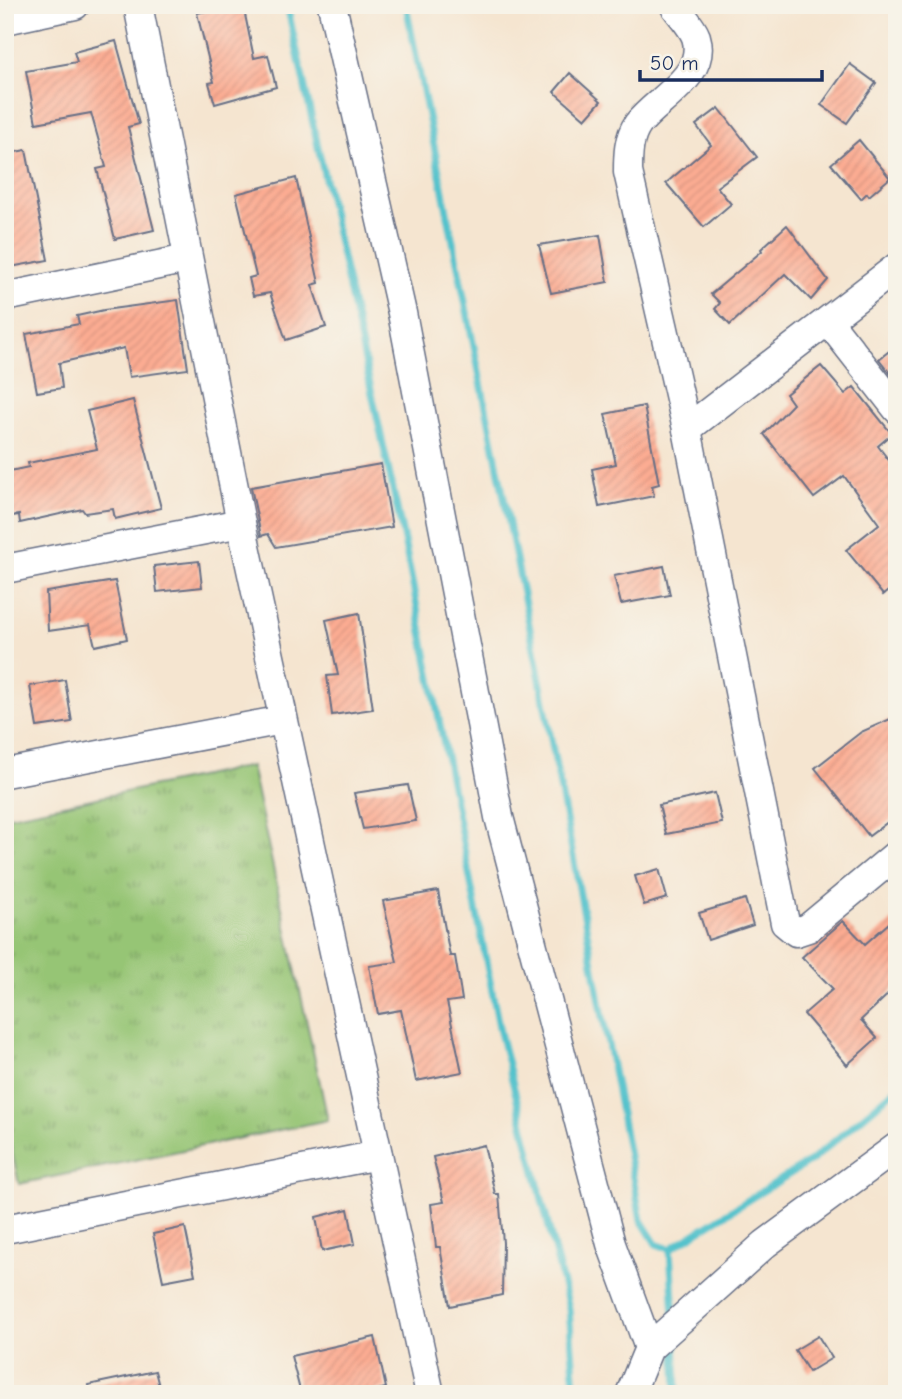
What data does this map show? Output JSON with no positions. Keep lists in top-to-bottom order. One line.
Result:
{"scale_bar":"50 m"}
